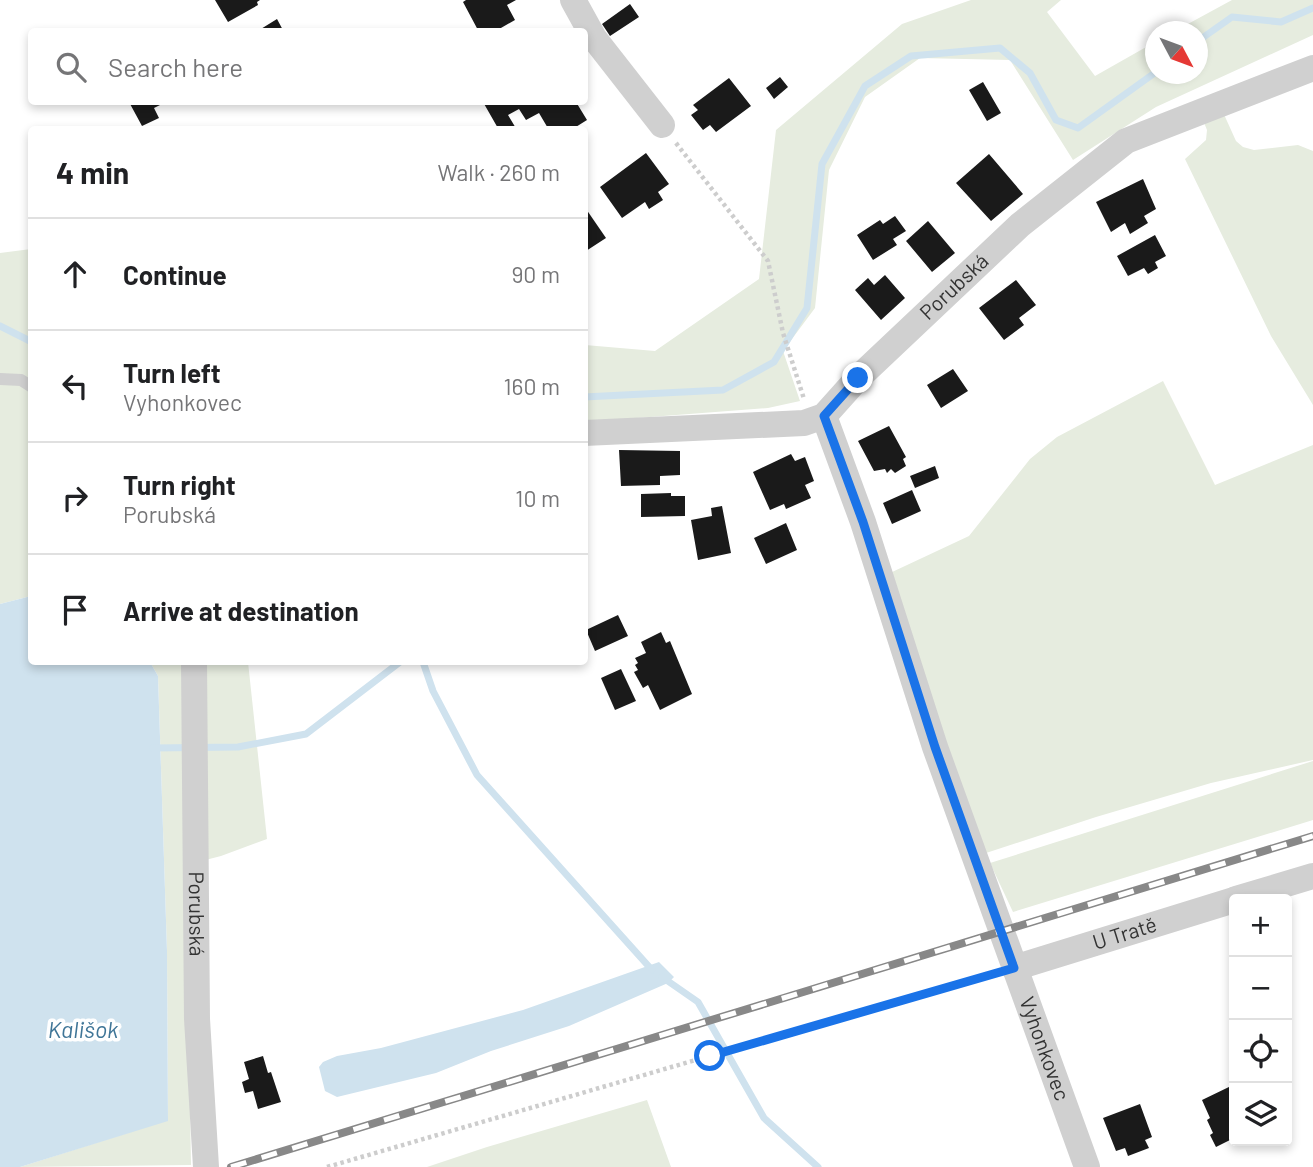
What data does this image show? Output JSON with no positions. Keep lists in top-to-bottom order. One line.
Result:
{"streets":{"street":["Porubská","U Tratě","Vyhonkovec"]},"crossings":[["Porubská","Vyhonkovec"],["U Tratě","Vyhonkovec"]],"water":["Kališok"],"north":"bottom right","page":{"search":"Search here","heading":["4 min","Walk · 260 m"],"list":[["Continue","90 m"],["Turn left","Vyhonkovec","160 m"],["Turn right","Porubská","10 m"],"Arrive at destination"],"map_buttons":["+","−"]}}
